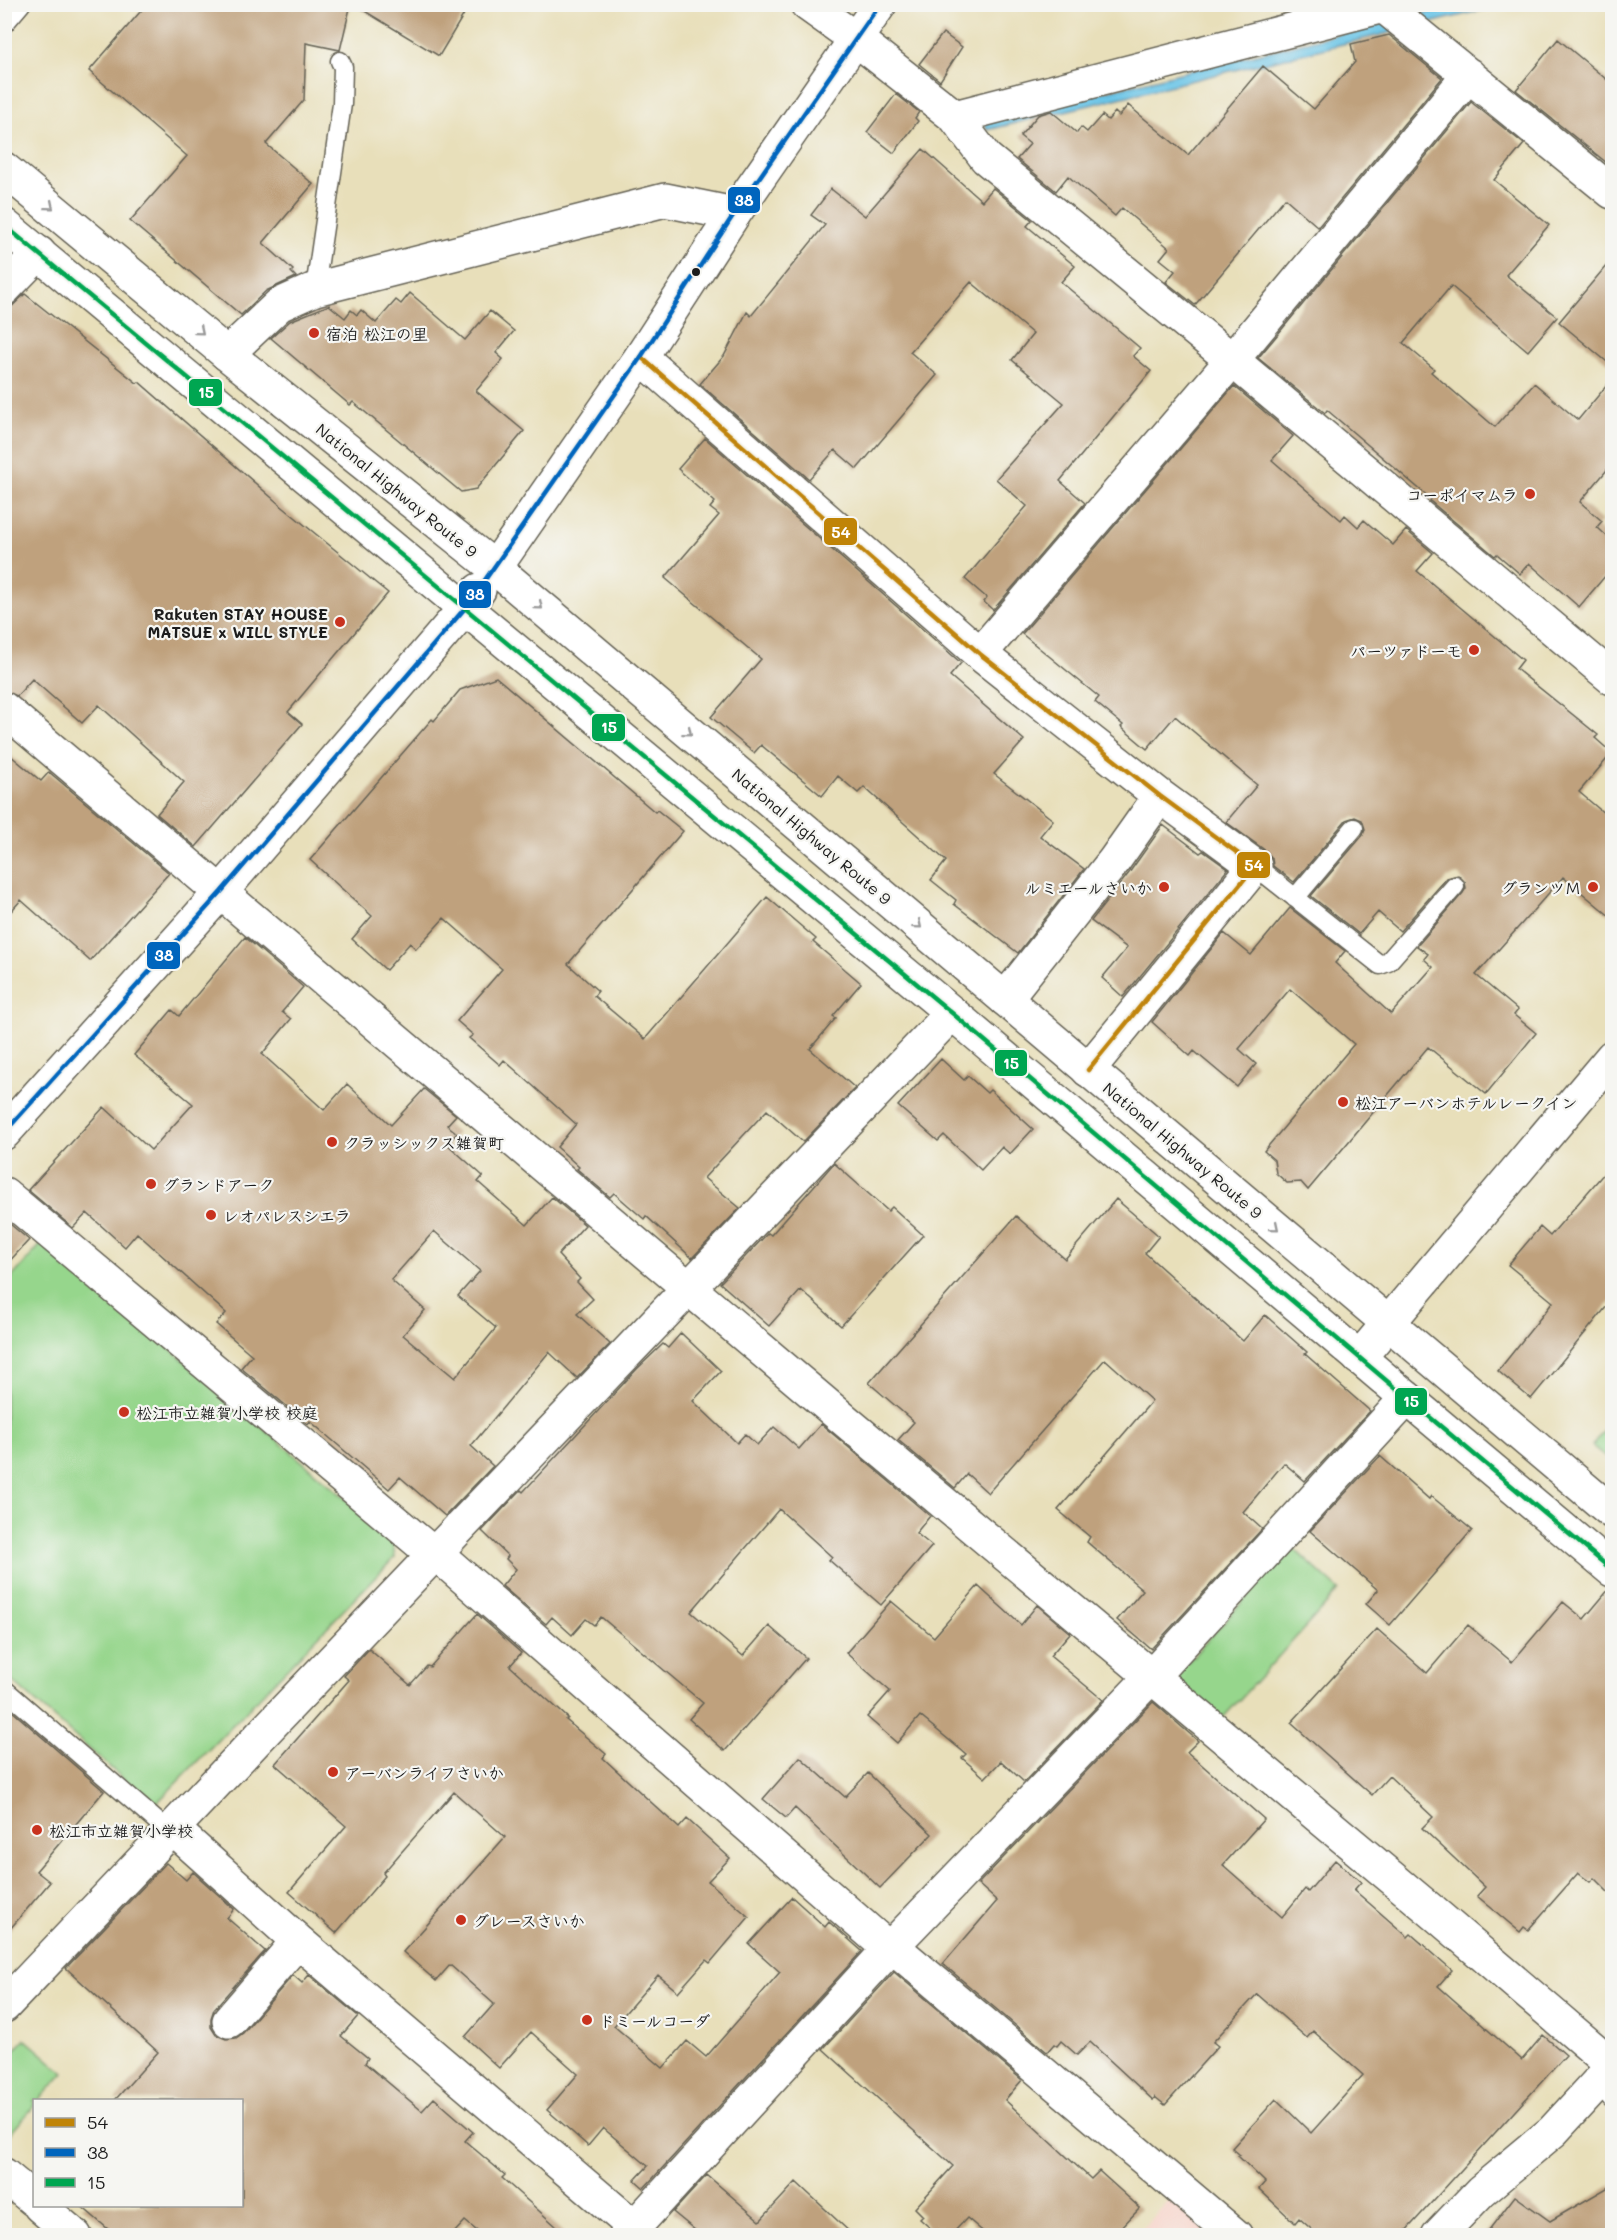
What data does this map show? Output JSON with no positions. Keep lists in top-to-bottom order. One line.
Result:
{"streets":{"main road":["National Highway Route 9"]},"places":["宿泊 松江の里","コーポイマムラ","Rakuten STAY HOUSE MATSUE x WILL STYLE","パーツァドーモ","ルミエールさいか","グランツＭ","松江アーバンホテルレークイン","クラッシックス雑賀町","グランドアーク","レオパレスシエラ","松江市立雑賀小学校 校庭","アーバンライフさいか","松江市立雑賀小学校","グレースさいか","ドミールコーダ"],"lines":["transit line 38","transit line 15","transit line 54"],"legend":["54","38","15"]}
